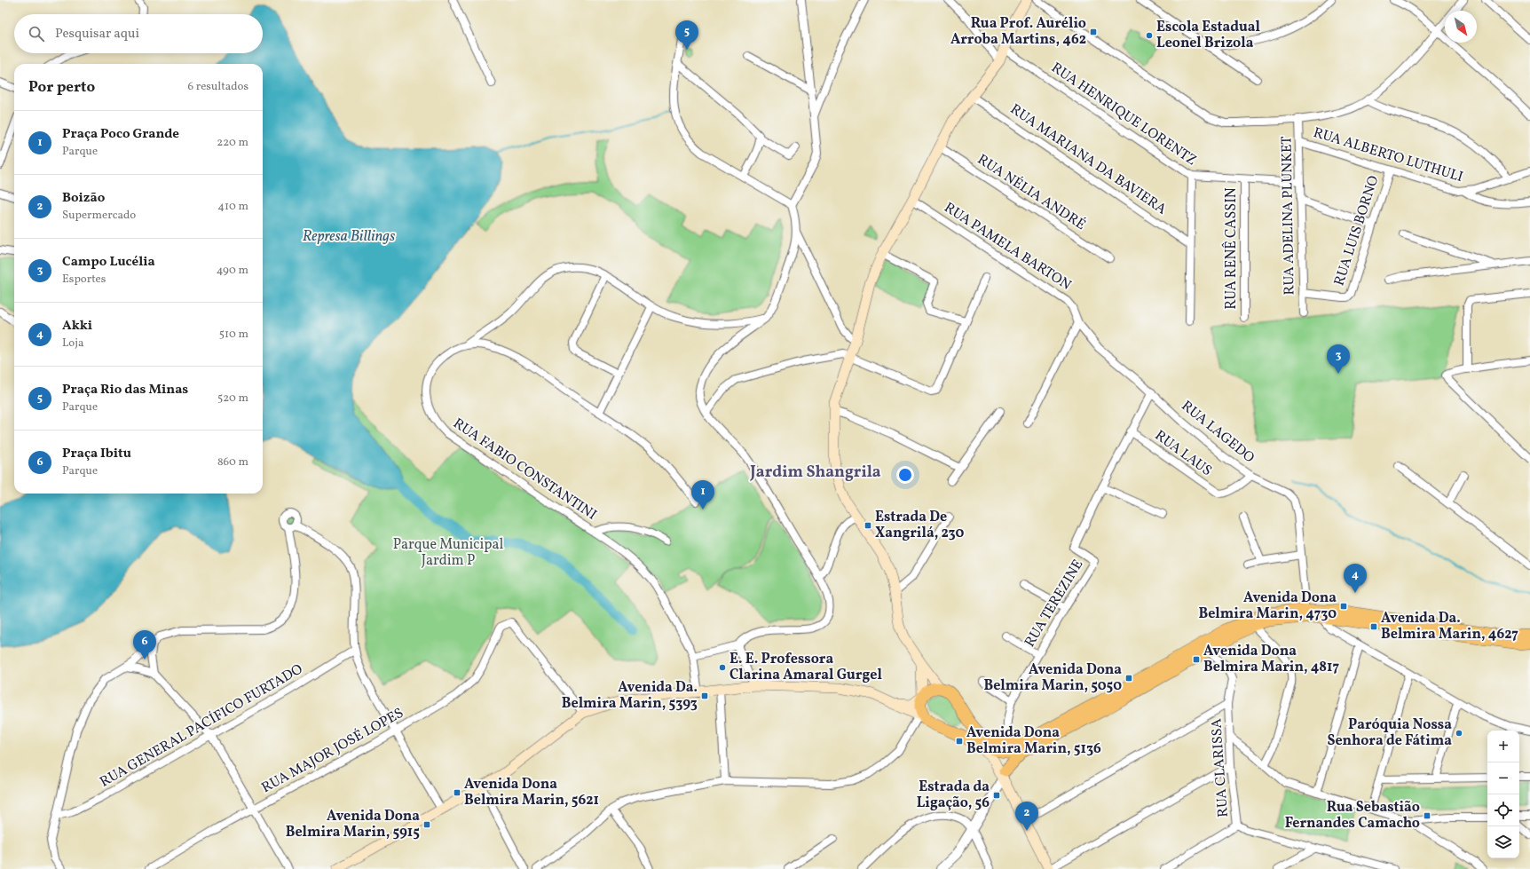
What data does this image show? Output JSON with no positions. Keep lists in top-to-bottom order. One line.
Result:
{"streets":{"street":["RUA HENRIQUE LORENTZ","RUA ALBERTO LUTHULI","RUA MARIANA DA BAVIERA","RUA NÉLIA ANDRÉ","RUA ADELINA PLUNKET","RUA LUIS BORNO","RUA PAMELA BARTON","RUA RENÊ CASSIN","RUA LAGEDO","RUA LAUS","RUA FABIO CONSTANTINI","RUA TEREZINE","RUA GENERAL PACÍFICO FURTADO","RUA MAJOR JOSÉ LOPES","RUA CLARISSA"]},"crossings":[["RUA HENRIQUE LORENTZ","RUA ADELINA PLUNKET"],["RUA HENRIQUE LORENTZ","RUA RENÊ CASSIN"],["RUA ALBERTO LUTHULI","RUA ADELINA PLUNKET"],["RUA ALBERTO LUTHULI","RUA LUIS BORNO"],["RUA ADELINA PLUNKET","RUA LUIS BORNO"],["RUA PAMELA BARTON","RUA LAGEDO"],["RUA LAGEDO","RUA LAUS"],["RUA LAGEDO","RUA TEREZINE"],["RUA LAUS","RUA TEREZINE"]],"districts":["Jardim Shangrila"],"water":["Represa Billings"],"parks":["Parque Municipal Jardim P"],"places":{"transit":["Rua Prof. Aurélio Arroba Martins, 462","Estrada De Xangrilá, 230","Avenida Dona Belmira Marin, 4730","Avenida Da. Belmira Marin, 4627","Avenida Dona Belmira Marin, 4817","Avenida Dona Belmira Marin, 5050","Avenida Da. Belmira Marin, 5393","Avenida Dona Belmira Marin, 5136","Avenida Dona Belmira Marin, 5621","Estrada da Ligação, 56","Rua Sebastião Fernandes Camacho","Avenida Dona Belmira Marin, 5915"],"other":["Escola Estadual Leonel Brizola","E. E. Professora Clarina Amaral Gurgel","Paróquia Nossa Senhora de Fátima"]},"north":"bottom right","page":{"search":"Pesquisar aqui","pins":["5","3","1","4","6","2"],"heading":["Por perto","6 resultados"],"list":[{"mark":"1","name":"Praça Poco Grande","note":"Parque","value":"220 m"},{"mark":"2","name":"Boizão","note":"Supermercado","value":"410 m"},{"mark":"3","name":"Campo Lucélia","note":"Esportes","value":"490 m"},{"mark":"4","name":"Akki","note":"Loja","value":"510 m"},{"mark":"5","name":"Praça Rio das Minas","note":"Parque","value":"520 m"},{"mark":"6","name":"Praça Ibitu","note":"Parque","value":"860 m"}],"map_buttons":["+","−"]}}
